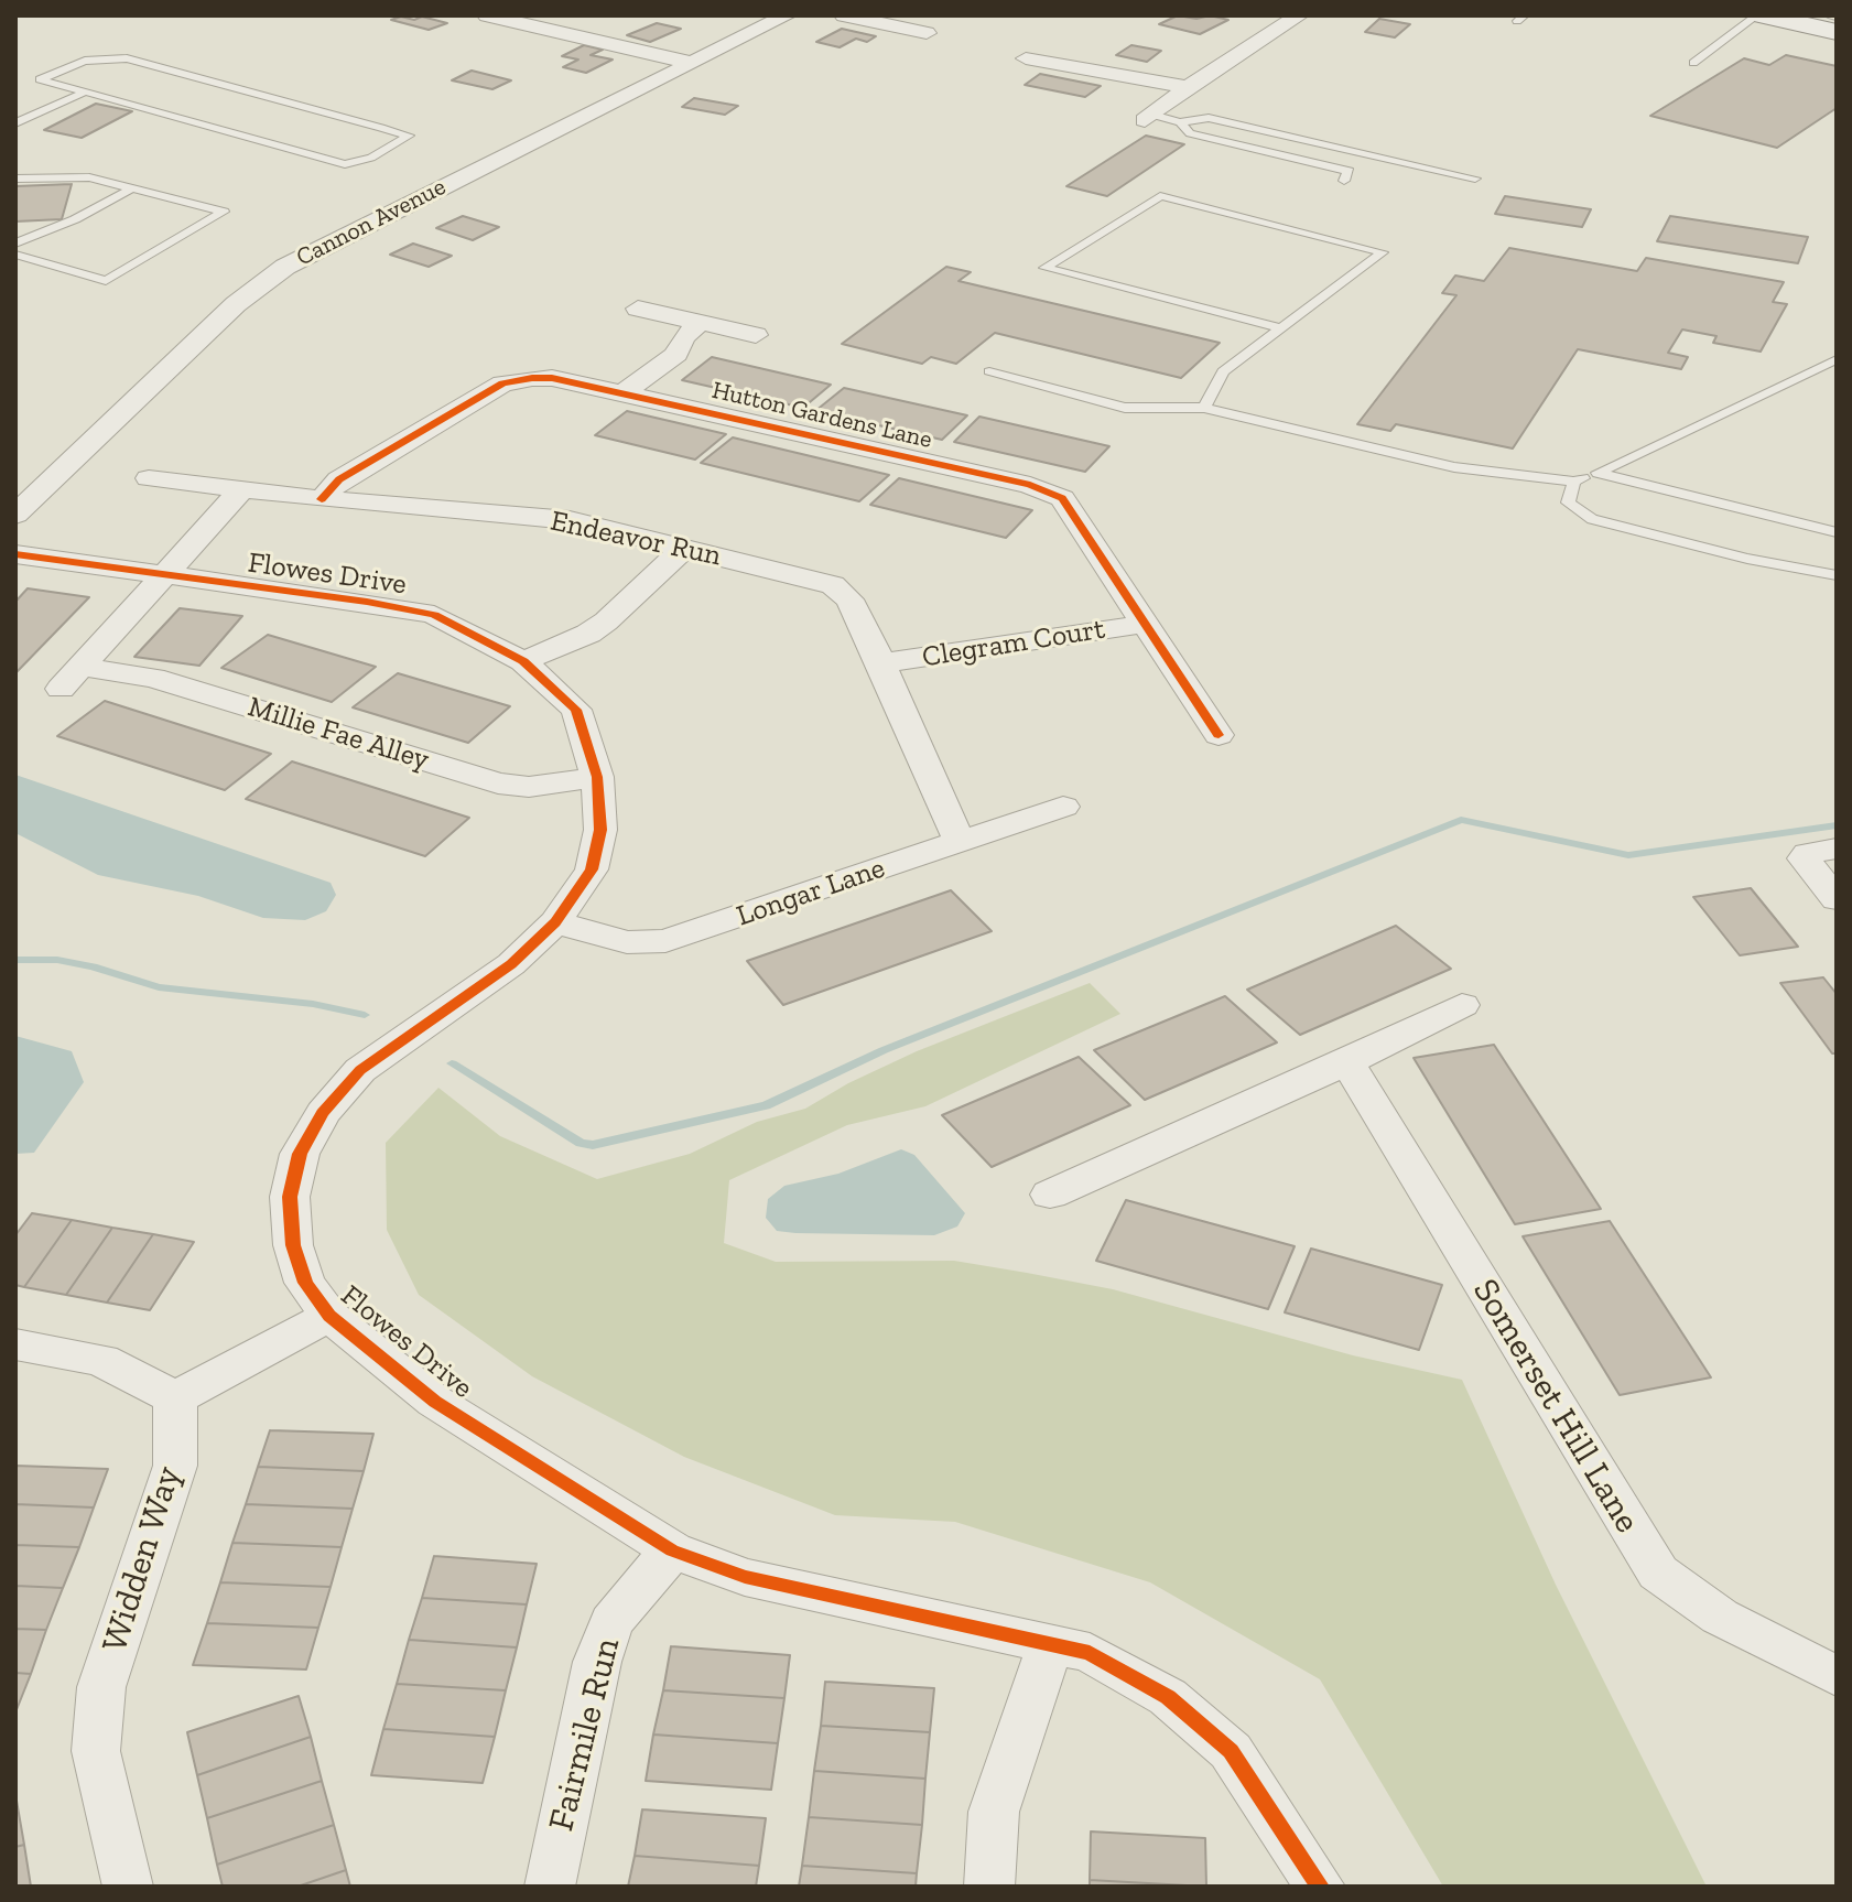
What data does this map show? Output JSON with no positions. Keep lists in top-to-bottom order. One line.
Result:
{"streets":{"street":["Cannon Avenue","Hutton Gardens Lane","Endeavor Run","Flowes Drive","Clegram Court","Millie Fae Alley","Longar Lane","Somerset Hill Lane","Widden Way","Fairmile Run"]},"crossings":[["Hutton Gardens Lane","Endeavor Run"],["Hutton Gardens Lane","Clegram Court"],["Endeavor Run","Clegram Court"],["Endeavor Run","Longar Lane"],["Flowes Drive","Millie Fae Alley"],["Flowes Drive","Longar Lane"],["Flowes Drive","Fairmile Run"]]}
